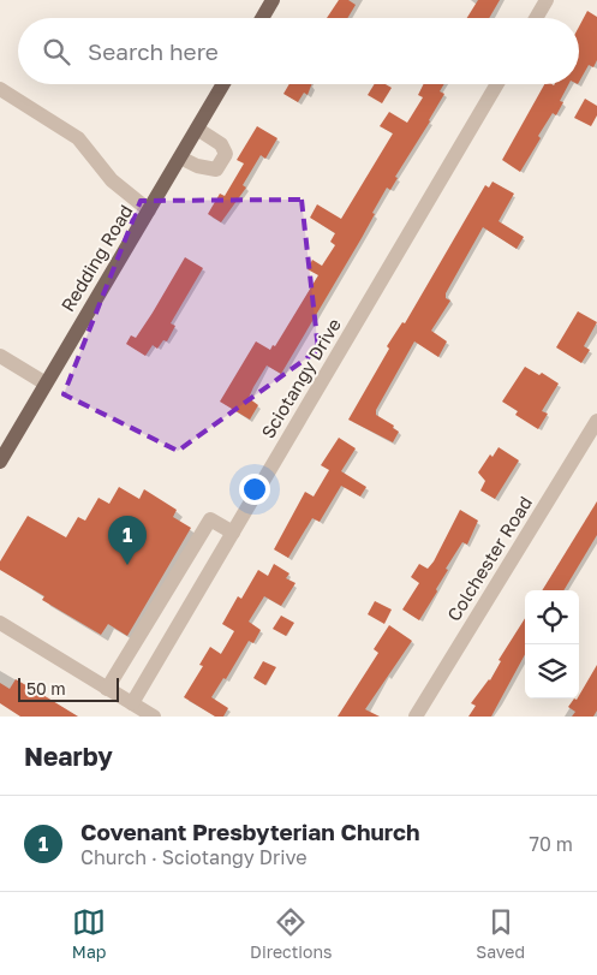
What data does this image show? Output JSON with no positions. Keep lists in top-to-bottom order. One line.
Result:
{"streets":{"main road":["Redding Road"],"street":["Sciotangy Drive","Colchester Road"]},"scale_bar":"50 m","page":{"search":"Search here","pins":"1","scale":"50 m","heading":"Nearby","list":[{"mark":"1","name":"Covenant Presbyterian Church","note":"Church · Sciotangy Drive","value":"70 m"}],"nav":["Map","Directions","Saved"]}}
